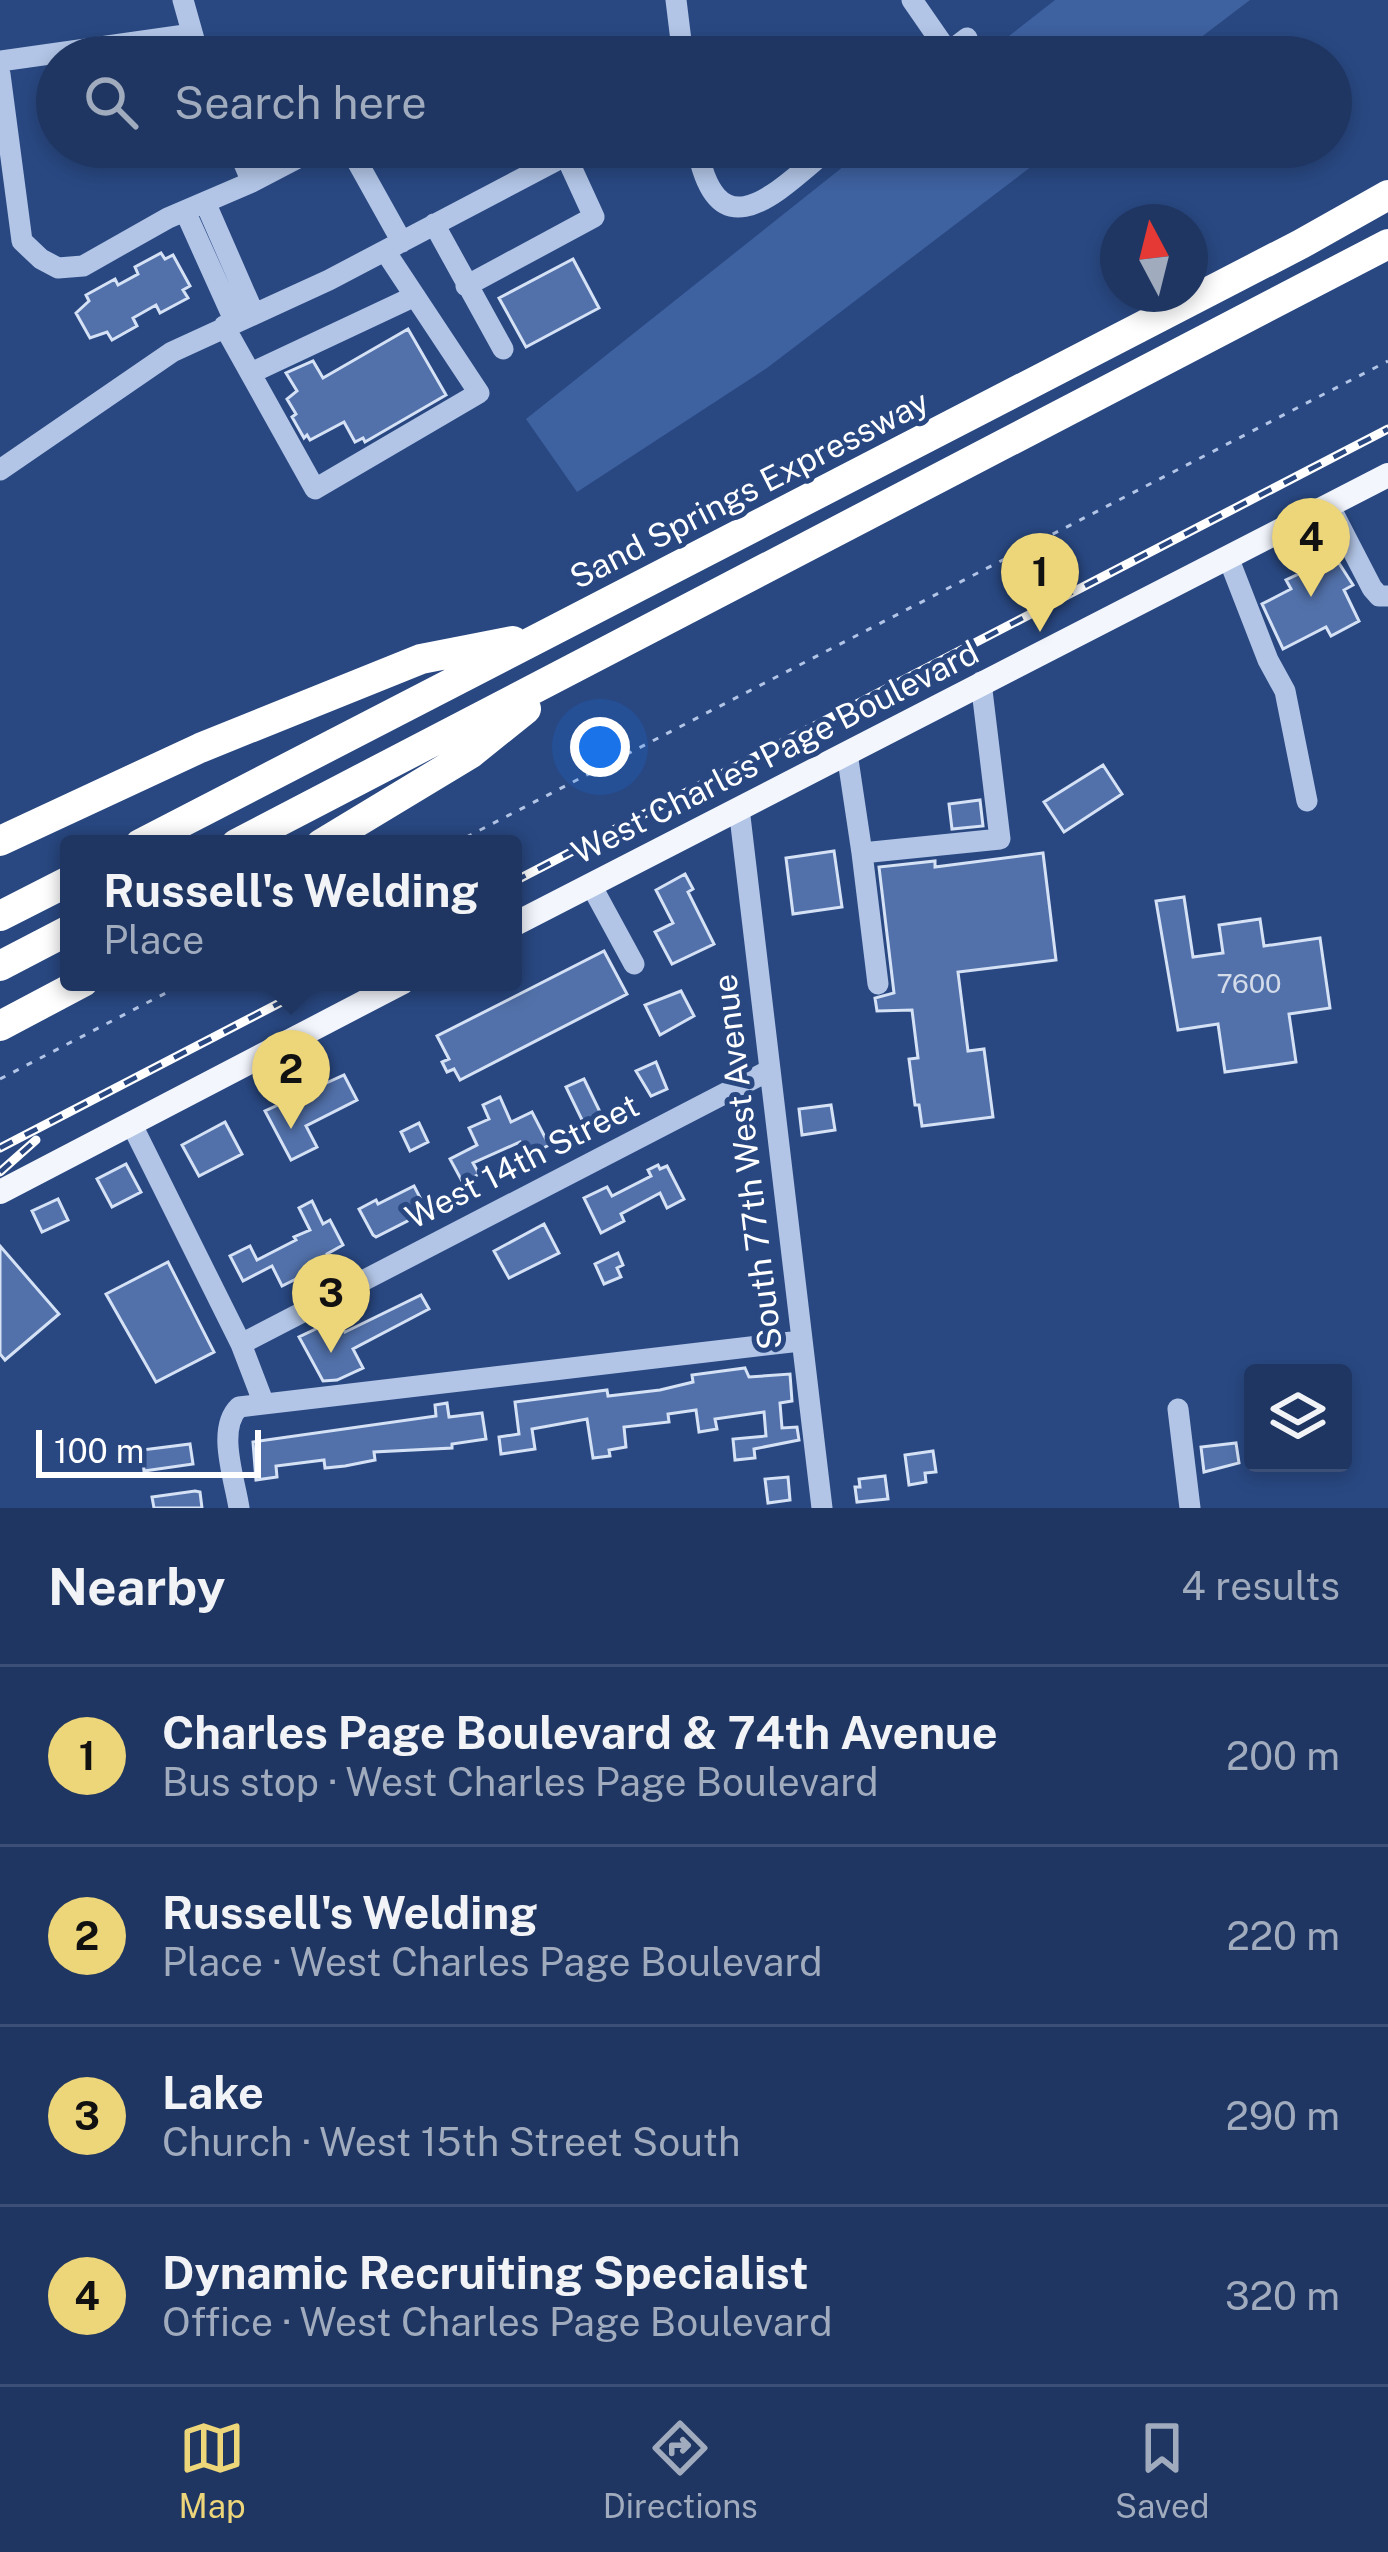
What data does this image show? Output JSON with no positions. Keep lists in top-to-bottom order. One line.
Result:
{"streets":{"highway":["Sand Springs Expressway"],"main road":["West Charles Page Boulevard"],"street":["West 14th Street","South 77th West Avenue"]},"crossings":[["West Charles Page Boulevard","South 77th West Avenue"],["West 14th Street","South 77th West Avenue"]],"house_numbers":["7600"],"scale_bar":"100 m","north":"top","page":{"search":"Search here","pins":["4","1","2","3"],"popup":["Russell's Welding","Place"],"scale":"100 m","heading":["Nearby","4 results"],"list":[{"mark":"1","name":"Charles Page Boulevard & 74th Avenue","note":"Bus stop · West Charles Page Boulevard","value":"200 m"},{"mark":"2","name":"Russell's Welding","note":"Place · West Charles Page Boulevard","value":"220 m"},{"mark":"3","name":"Lake","note":"Church · West 15th Street South","value":"290 m"},{"mark":"4","name":"Dynamic Recruiting Specialist","note":"Office · West Charles Page Boulevard","value":"320 m"}],"nav":["Map","Directions","Saved"]}}
